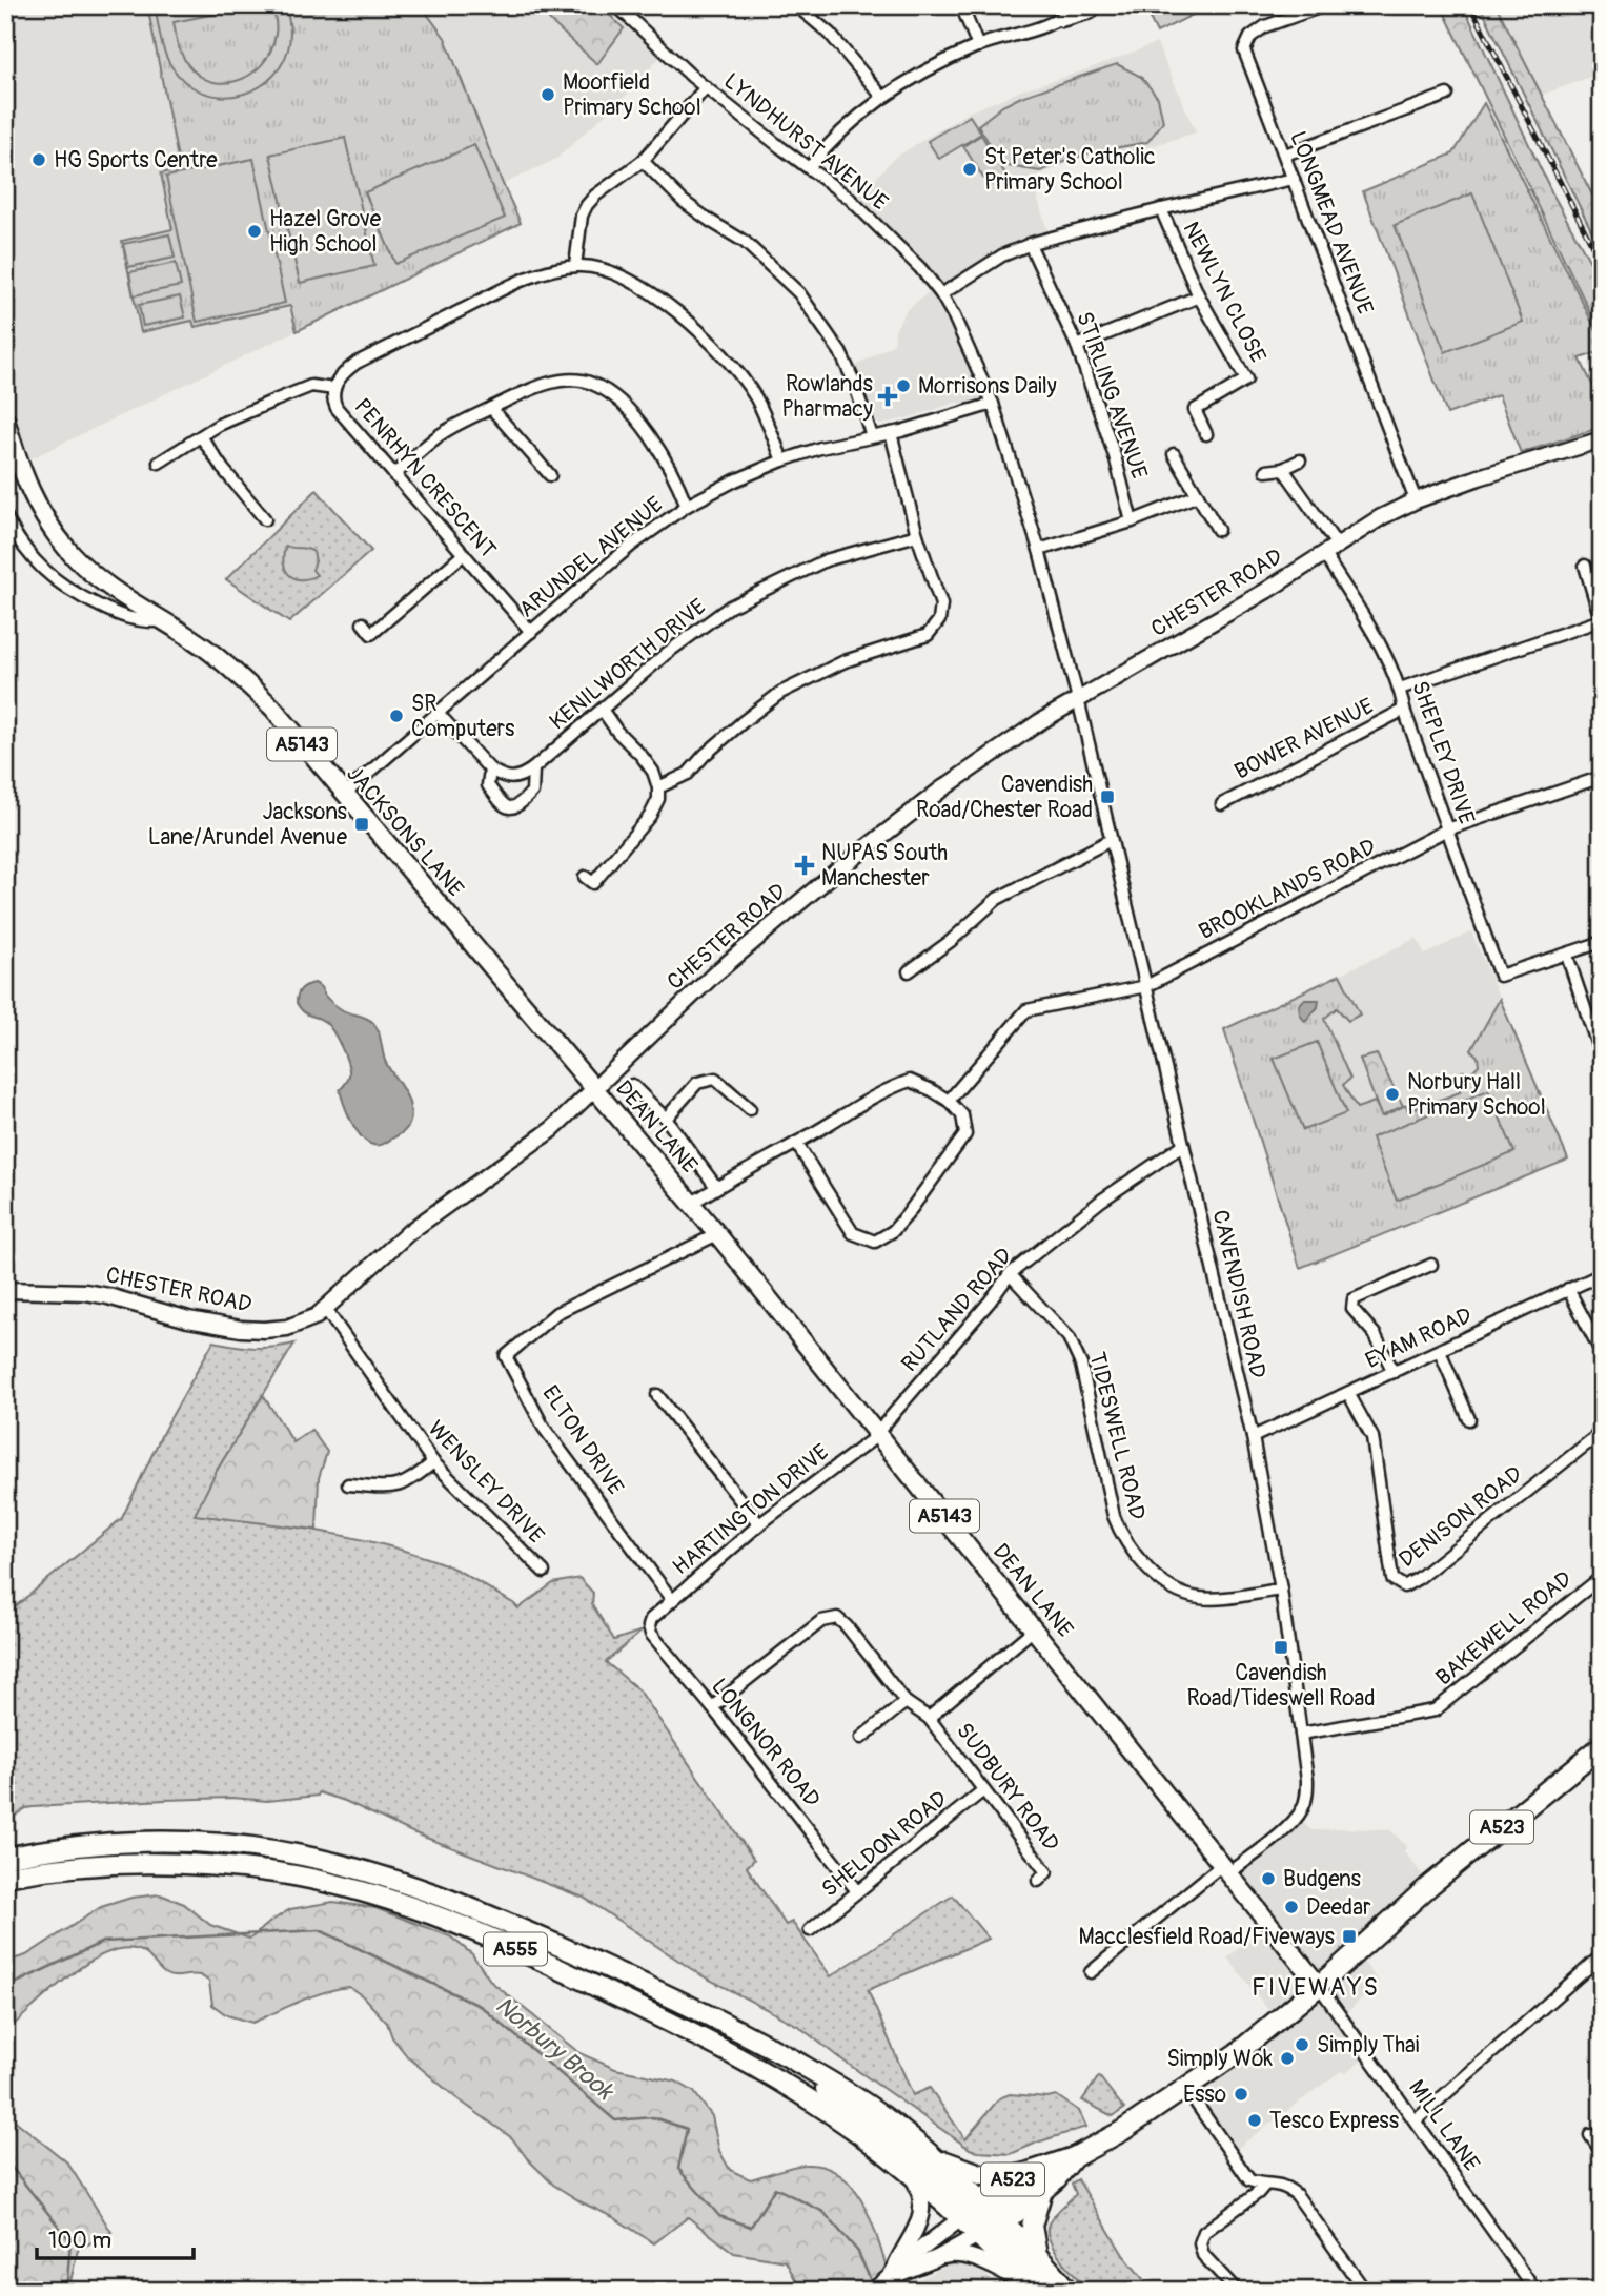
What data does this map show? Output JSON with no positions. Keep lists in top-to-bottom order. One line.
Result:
{"streets":{"highway":["A523","A555"],"main road":["A5143","JACKSONS LANE","DEAN LANE"],"street":["LYNDHURST AVENUE","LONGMEAD AVENUE","NEWLYN CLOSE","STIRLING AVENUE","PENRHYN CRESCENT","ARUNDEL AVENUE","CHESTER ROAD","KENILWORTH DRIVE","BOWER AVENUE","SHEPLEY DRIVE","BROOKLANDS ROAD","CAVENDISH ROAD","RUTLAND ROAD","EYAM ROAD","TIDESWELL ROAD","ELTON DRIVE","WENSLEY DRIVE","HARTINGTON DRIVE","DENISON ROAD","BAKEWELL ROAD","LONGNOR ROAD","SUDBURY ROAD","SHELDON ROAD","MILL LANE"]},"crossings":[["LYNDHURST AVENUE","ARUNDEL AVENUE"],["LYNDHURST AVENUE","CHESTER ROAD"],["LYNDHURST AVENUE","CAVENDISH ROAD"],["LONGMEAD AVENUE","CHESTER ROAD"],["PENRHYN CRESCENT","ARUNDEL AVENUE"],["ARUNDEL AVENUE","JACKSONS LANE"],["CHESTER ROAD","SHEPLEY DRIVE"],["CHESTER ROAD","JACKSONS LANE"],["CHESTER ROAD","DEAN LANE"],["CHESTER ROAD","CAVENDISH ROAD"],["CHESTER ROAD","WENSLEY DRIVE"],["BOWER AVENUE","SHEPLEY DRIVE"],["SHEPLEY DRIVE","BROOKLANDS ROAD"],["JACKSONS LANE","DEAN LANE"],["BROOKLANDS ROAD","CAVENDISH ROAD"],["DEAN LANE","CAVENDISH ROAD"],["DEAN LANE","RUTLAND ROAD"],["DEAN LANE","ELTON DRIVE"],["DEAN LANE","HARTINGTON DRIVE"],["DEAN LANE","A523"],["DEAN LANE","MILL LANE"],["CAVENDISH ROAD","RUTLAND ROAD"],["CAVENDISH ROAD","EYAM ROAD"],["CAVENDISH ROAD","TIDESWELL ROAD"],["CAVENDISH ROAD","BAKEWELL ROAD"],["RUTLAND ROAD","TIDESWELL ROAD"],["RUTLAND ROAD","HARTINGTON DRIVE"],["EYAM ROAD","DENISON ROAD"],["ELTON DRIVE","HARTINGTON DRIVE"],["HARTINGTON DRIVE","LONGNOR ROAD"],["LONGNOR ROAD","SUDBURY ROAD"],["LONGNOR ROAD","SHELDON ROAD"],["SUDBURY ROAD","SHELDON ROAD"],["A523","A555"],["A523","MILL LANE"]],"districts":["FIVEWAYS"],"water":["Norbury Brook"],"places":{"other":["Moorfield Primary School","HG Sports Centre","St Peter's Catholic Primary School","Hazel Grove High School","Morrisons Daily","SR Computers","Norbury Hall Primary School","Budgens","Deedar","Simply Thai","Simply Wok","Esso","Tesco Express"],"health":["Rowlands Pharmacy","NUPAS South Manchester"],"transit":["Cavendish Road/Chester Road","Jacksons Lane/Arundel Avenue","Cavendish Road/Tideswell Road","Macclesfield Road/Fiveways"]},"scale_bar":"100 m"}
